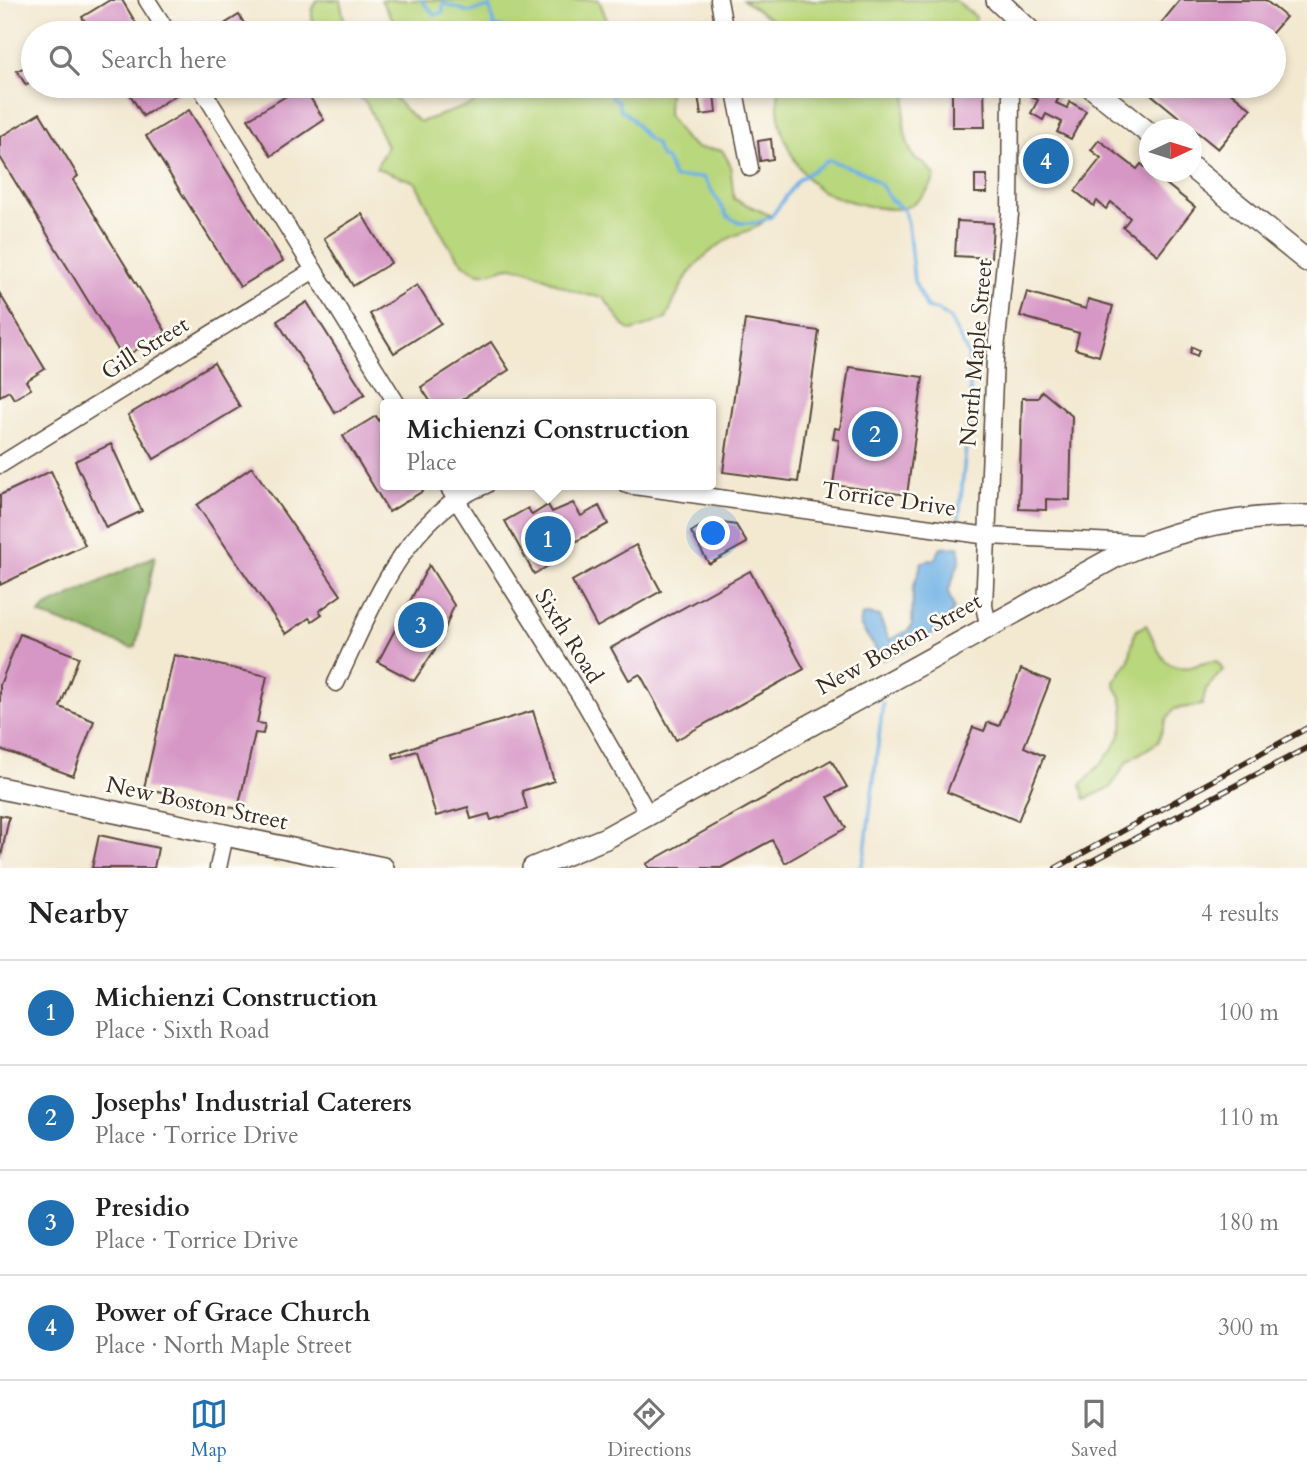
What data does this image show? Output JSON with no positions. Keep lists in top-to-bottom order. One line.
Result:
{"streets":{"main road":["New Boston Street"],"street":["Gill Street","North Maple Street","Torrice Drive","Sixth Road"]},"crossings":[["North Maple Street","Torrice Drive"],["North Maple Street","New Boston Street"],["Torrice Drive","New Boston Street"],["Sixth Road","New Boston Street"]],"north":"right","page":{"search":"Search here","pins":["4","2","1","3"],"popup":["Michienzi Construction","Place"],"heading":["Nearby","4 results"],"list":[{"mark":"1","name":"Michienzi Construction","note":"Place · Sixth Road","value":"100 m"},{"mark":"2","name":"Josephs' Industrial Caterers","note":"Place · Torrice Drive","value":"110 m"},{"mark":"3","name":"Presidio","note":"Place · Torrice Drive","value":"180 m"},{"mark":"4","name":"Power of Grace Church","note":"Place · North Maple Street","value":"300 m"}],"nav":["Map","Directions","Saved"]}}
